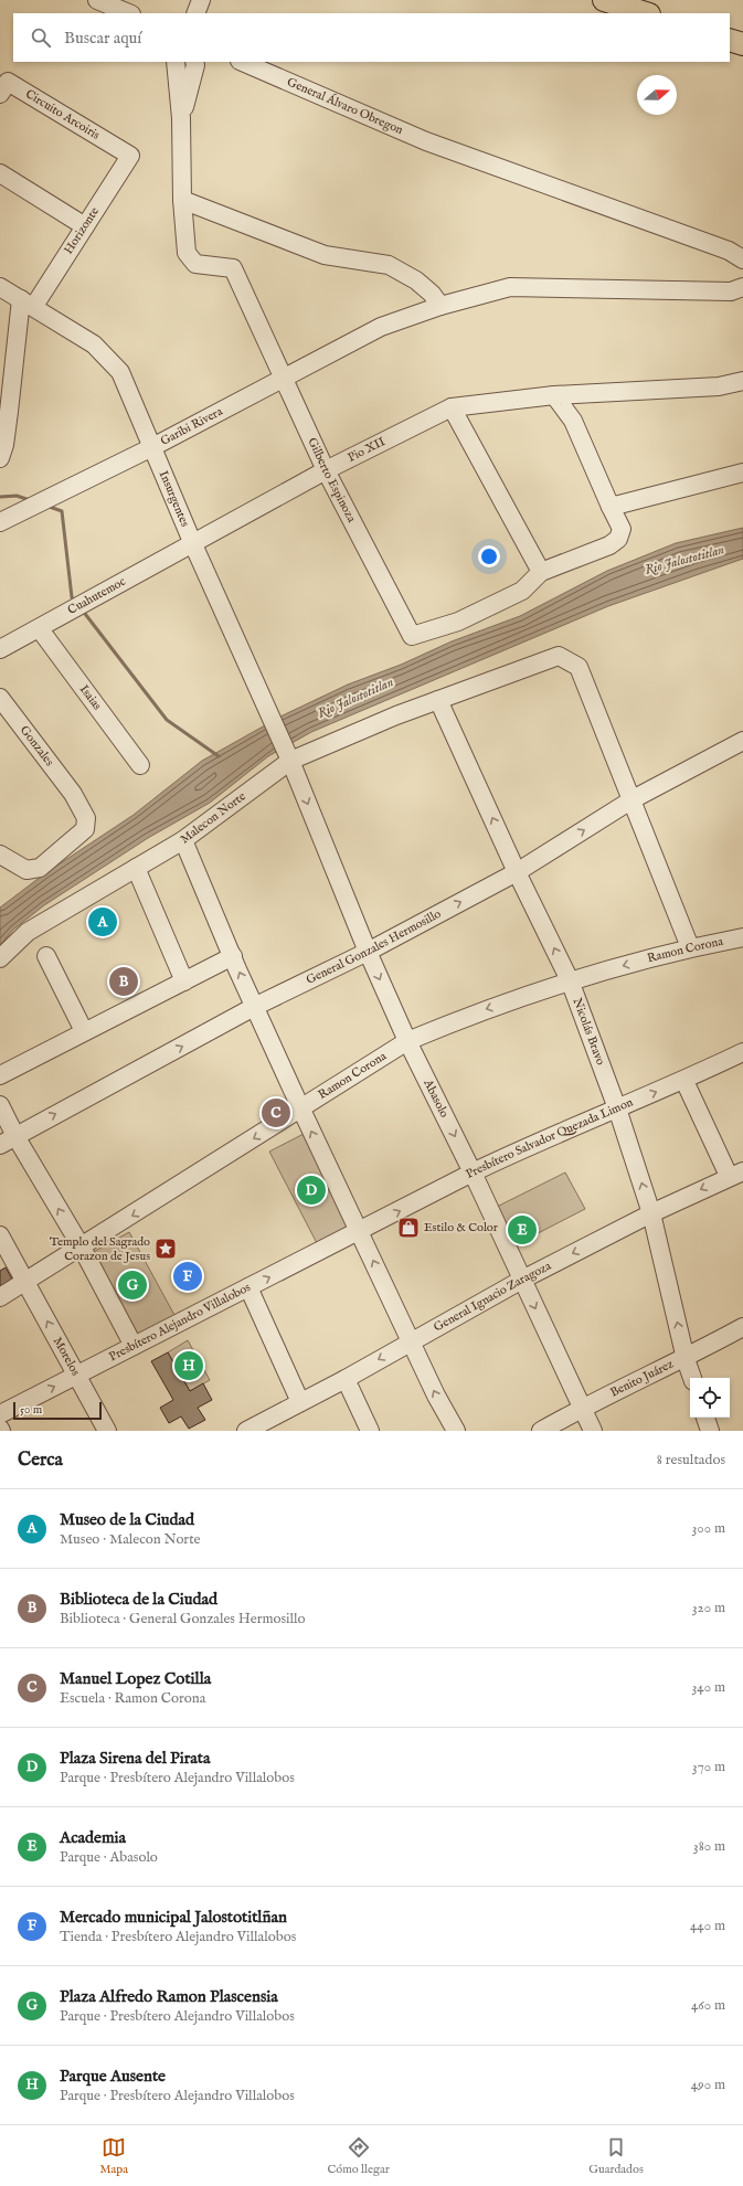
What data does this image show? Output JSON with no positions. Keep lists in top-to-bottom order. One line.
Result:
{"streets":{"street":["General Álvaro Obregon","Circuito Arcoiris","Horizonte","Garibi Rivera","Pio XII","Gilberto Espinoza","Insurgentes","Cuahutemoc","Isaias","Gonzales","Malecon Norte","General Gonzales Hermosillo","Ramon Corona","Nicolás Bravo","Abasolo","Presbítero Salvador Quezada Limon","General Ignacio Zaragoza","Presbítero Alejandro Villalobos","Morelos","Benito Juárez"]},"crossings":[["Circuito Arcoiris","Horizonte"],["Horizonte","Insurgentes"],["Garibi Rivera","Gilberto Espinoza"],["Garibi Rivera","Insurgentes"],["Pio XII","Gilberto Espinoza"],["Pio XII","Insurgentes"],["Pio XII","Cuahutemoc"],["Insurgentes","Cuahutemoc"],["Insurgentes","Malecon Norte"],["Insurgentes","Abasolo"],["Cuahutemoc","Isaias"],["Malecon Norte","General Gonzales Hermosillo"],["Malecon Norte","Ramon Corona"],["Malecon Norte","Nicolás Bravo"],["Malecon Norte","Abasolo"],["General Gonzales Hermosillo","Nicolás Bravo"],["General Gonzales Hermosillo","Abasolo"],["Ramon Corona","Nicolás Bravo"],["Ramon Corona","Abasolo"],["Ramon Corona","Morelos"],["Nicolás Bravo","Presbítero Salvador Quezada Limon"],["Nicolás Bravo","General Ignacio Zaragoza"],["Nicolás Bravo","Benito Juárez"],["Abasolo","Presbítero Salvador Quezada Limon"],["Abasolo","General Ignacio Zaragoza"],["Abasolo","Benito Juárez"],["Presbítero Salvador Quezada Limon","Presbítero Alejandro Villalobos"],["Presbítero Alejandro Villalobos","Morelos"]],"one_way":["Ramon Corona","Nicolás Bravo","Presbítero Salvador Quezada Limon","General Ignacio Zaragoza","Presbítero Alejandro Villalobos"],"water":["Rio Jalostotitlan"],"places":{"shop":["Estilo & Color"],"place":["Templo del Sagrado Corazon de Jesus"]},"scale_bar":"50 m","north":"right","page":{"search":"Buscar aquí","pins":["A","B","C","D","E","F","G","H"],"scale":"50 m","heading":["Cerca","8 resultados"],"list":[{"mark":"A","name":"Museo de la Ciudad","note":"Museo · Malecon Norte","value":"300 m"},{"mark":"B","name":"Biblioteca de la Ciudad","note":"Biblioteca · General Gonzales Hermosillo","value":"320 m"},{"mark":"C","name":"Manuel Lopez Cotilla","note":"Escuela · Ramon Corona","value":"340 m"},{"mark":"D","name":"Plaza Sirena del Pirata","note":"Parque · Presbítero Alejandro Villalobos","value":"370 m"},{"mark":"E","name":"Academia","note":"Parque · Abasolo","value":"380 m"},{"mark":"F","name":"Mercado municipal Jalostotitlñan","note":"Tienda · Presbítero Alejandro Villalobos","value":"440 m"},{"mark":"G","name":"Plaza Alfredo Ramon Plascensia","note":"Parque · Presbítero Alejandro Villalobos","value":"460 m"},{"mark":"H","name":"Parque Ausente","note":"Parque · Presbítero Alejandro Villalobos","value":"490 m"}],"nav":["Mapa","Cómo llegar","Guardados"]}}
